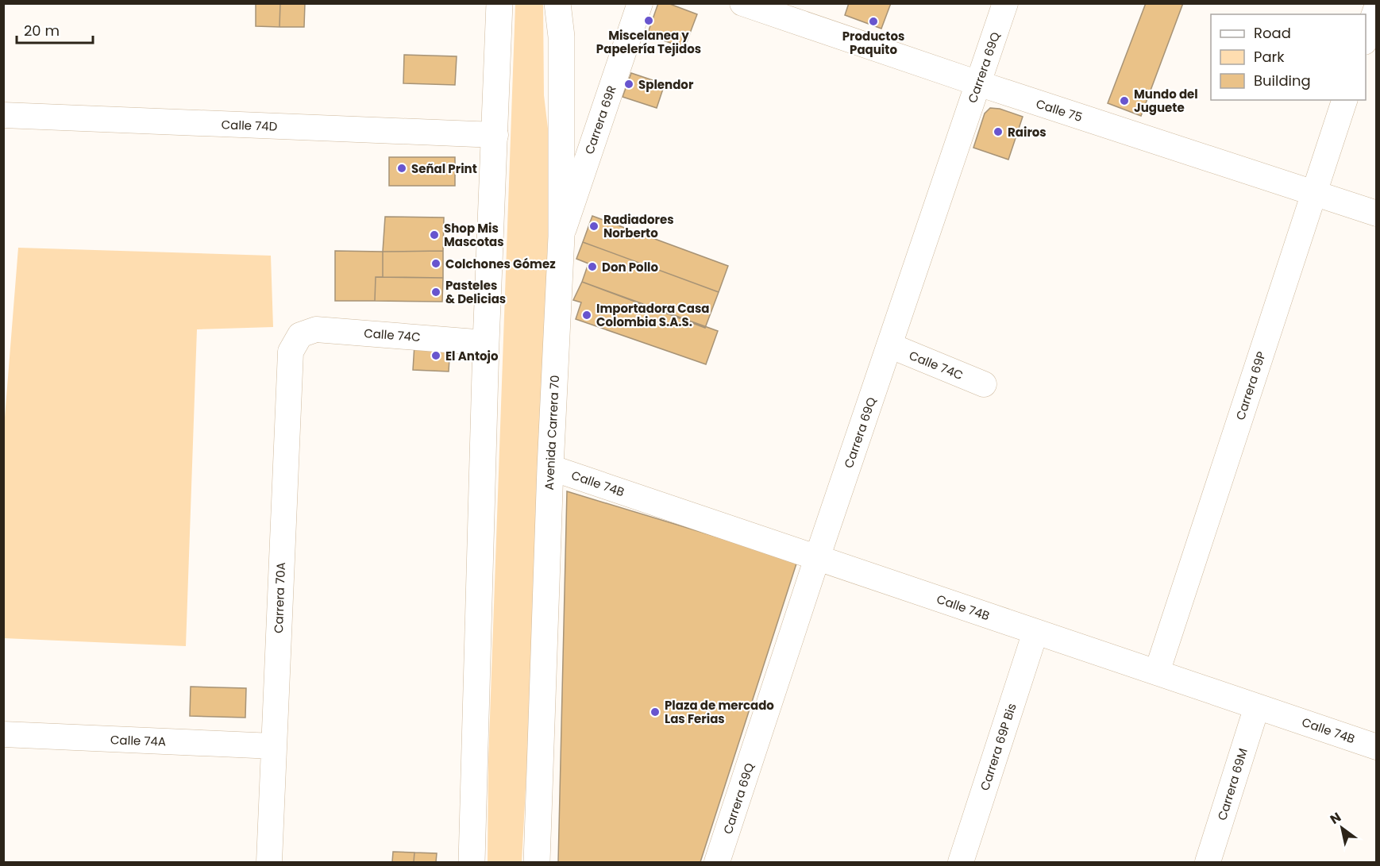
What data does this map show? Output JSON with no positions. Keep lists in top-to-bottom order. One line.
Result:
{"streets":{"main road":["Avenida Carrera 70"],"street":["Carrera 69Q","Calle 75","Carrera 69R","Calle 74D","Calle 74C","Carrera 69P","Calle 74B","Carrera 70A","Calle 74A","Carrera 69P Bis","Carrera 69M"]},"crossings":[["Carrera 69Q","Calle 75"],["Carrera 69Q","Calle 74C"],["Carrera 69Q","Calle 74B"],["Calle 75","Carrera 69P"],["Carrera 69R","Avenida Carrera 70"],["Calle 74C","Carrera 70A"],["Carrera 69P","Calle 74B"],["Avenida Carrera 70","Calle 74B"],["Calle 74B","Carrera 69P Bis"],["Calle 74B","Carrera 69M"],["Carrera 70A","Calle 74A"]],"places":["Miscelanea y Papelería Tejidos","Productos Paquito","Splendor","Mundo del Juguete","Rairos","Señal Print","Radiadores Norberto","Shop Mis Mascotas","Colchones Gómez","Don Pollo","Pasteles & Delicias","Importadora Casa Colombia S.A.S.","El Antojo","Plaza de mercado Las Ferias"],"legend":["Road","Park","Building"],"scale_bar":"20 m","north":"top left"}
